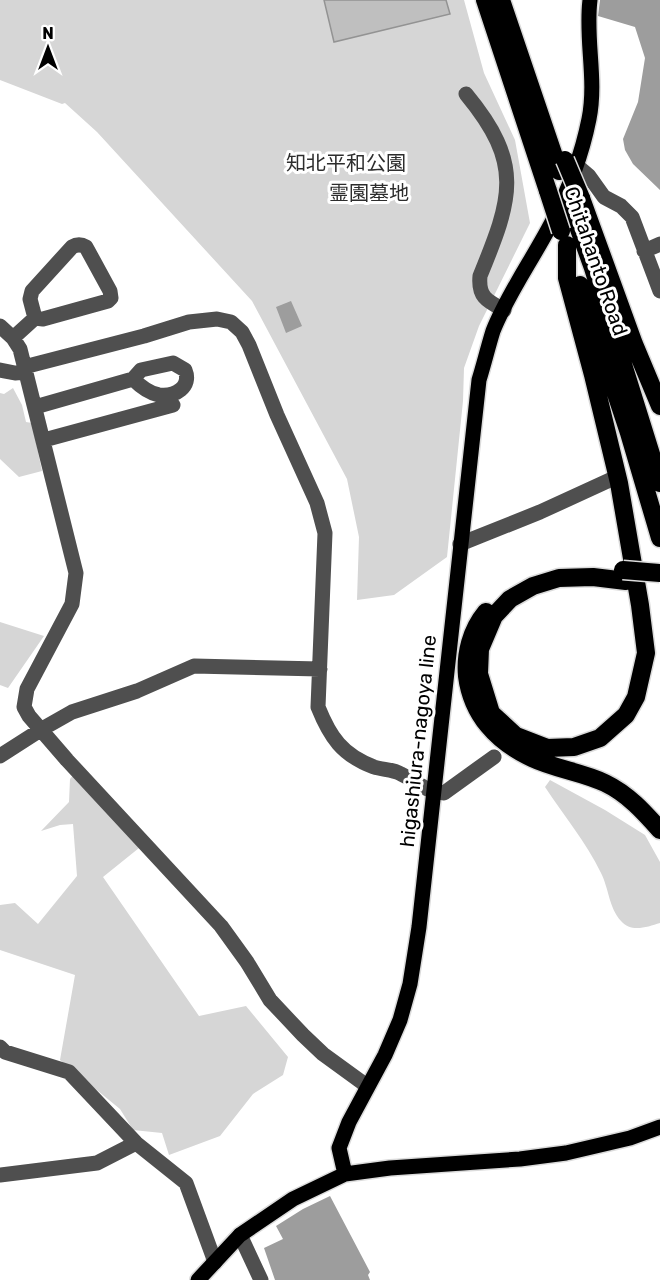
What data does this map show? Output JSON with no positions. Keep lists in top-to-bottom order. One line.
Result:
{"streets":{"highway":["Chitahanto Road"],"main road":["higashiura-nagoya line"]},"crossings":[["Chitahanto Road","higashiura-nagoya line"]],"parks":["知北平和公園","霊園墓地"],"north":"top"}
